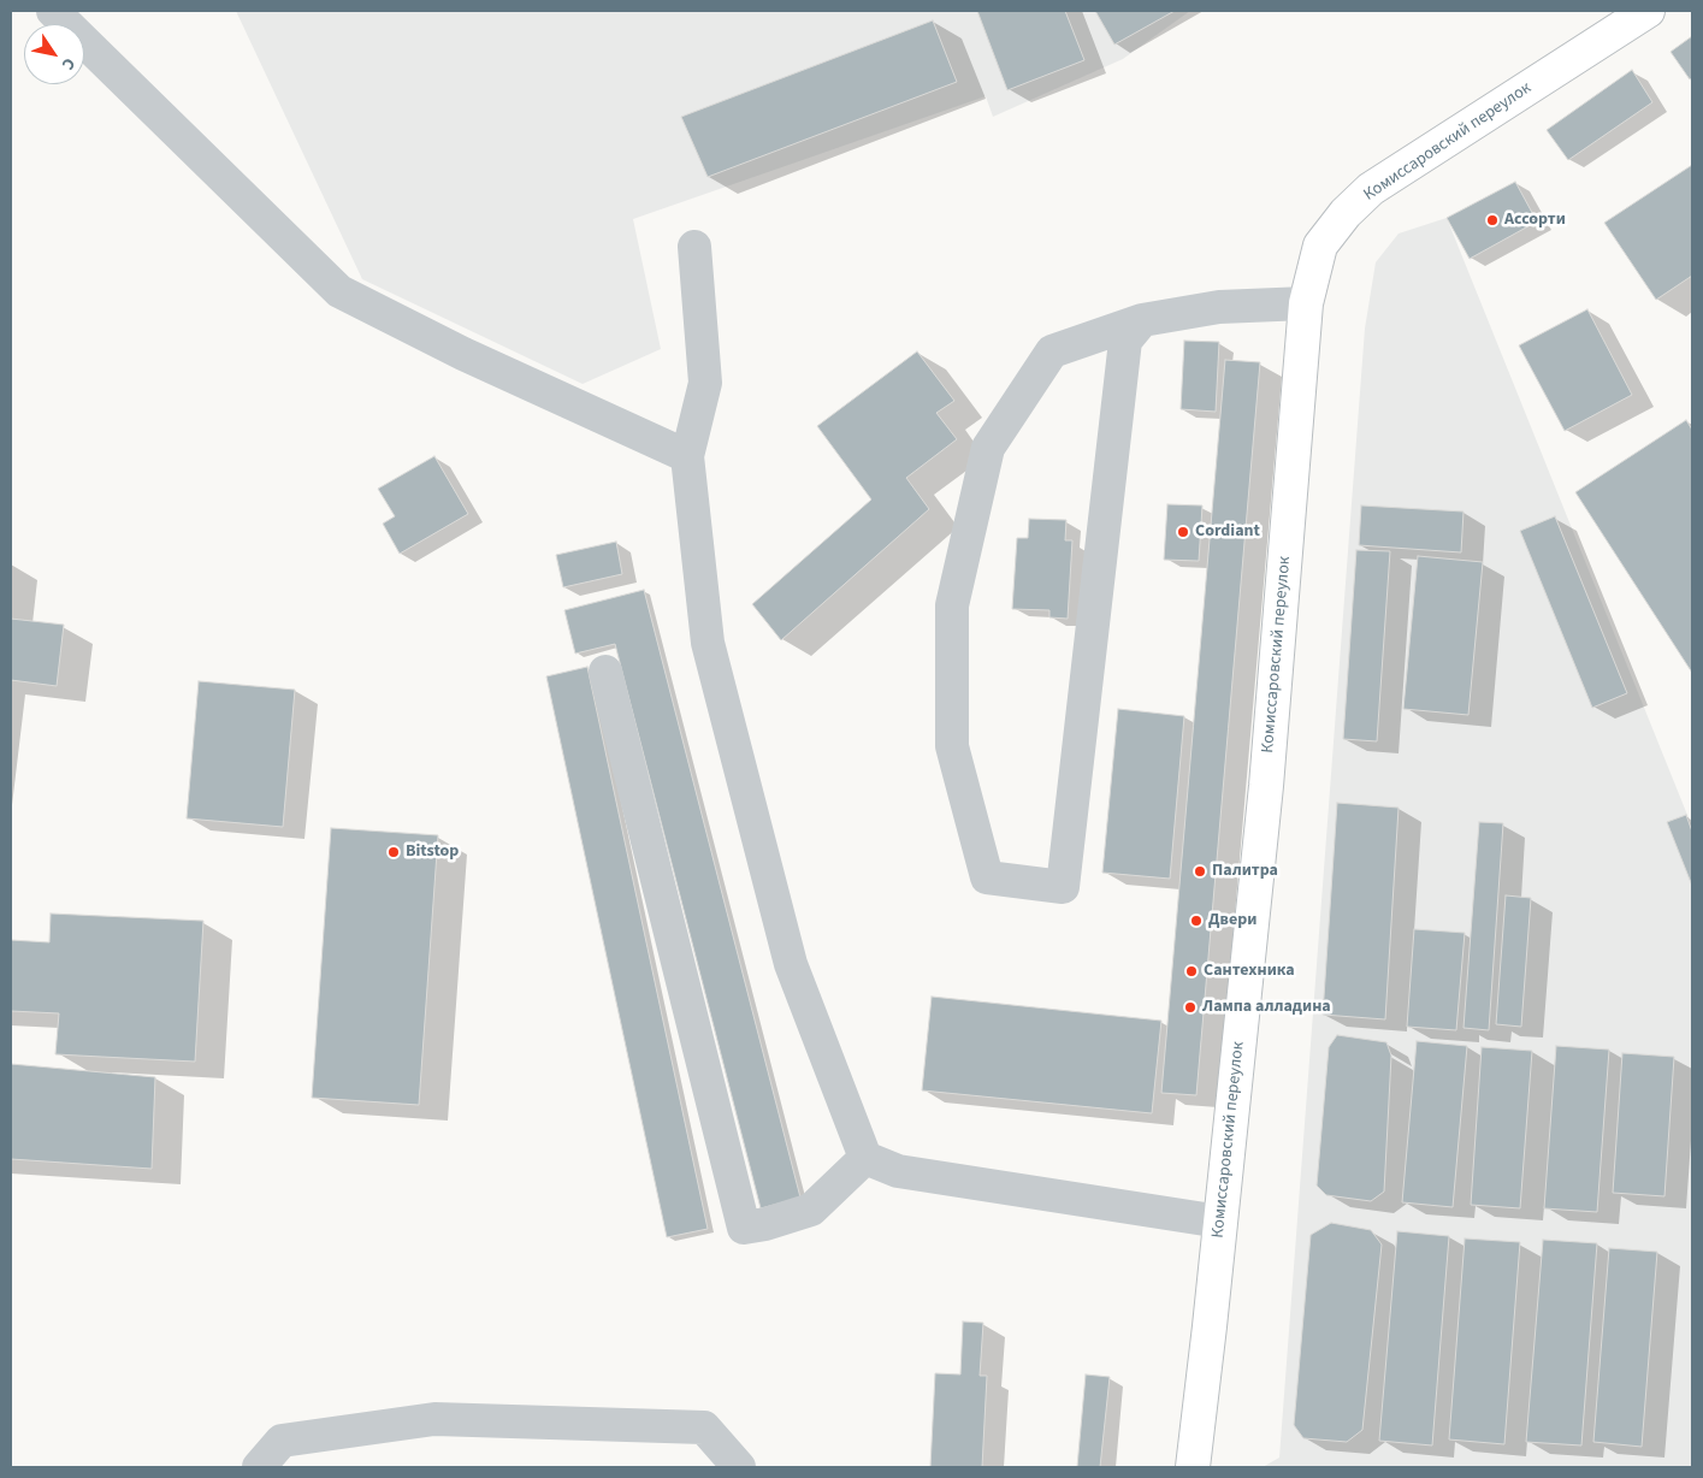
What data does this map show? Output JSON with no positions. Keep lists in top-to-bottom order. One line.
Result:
{"streets":{"main road":["Комиссаровский переулок"]},"places":["Ассорти","Cordiant","Bitstop","Палитра","Двери","Сантехника","Лампа алладина"],"north":"bottom right"}
